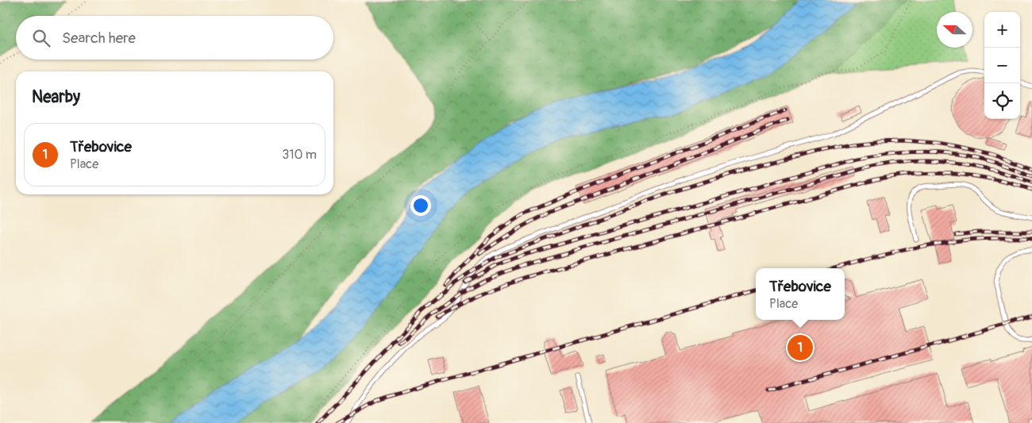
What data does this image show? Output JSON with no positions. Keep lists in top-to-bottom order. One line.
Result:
{"north":"left","page":{"map_buttons":["+","−"],"search":"Search here","heading":"Nearby","list":[{"mark":"1","name":"Třebovice","note":"Place","value":"310 m"}],"popup":["Třebovice","Place"],"pins":"1"}}
